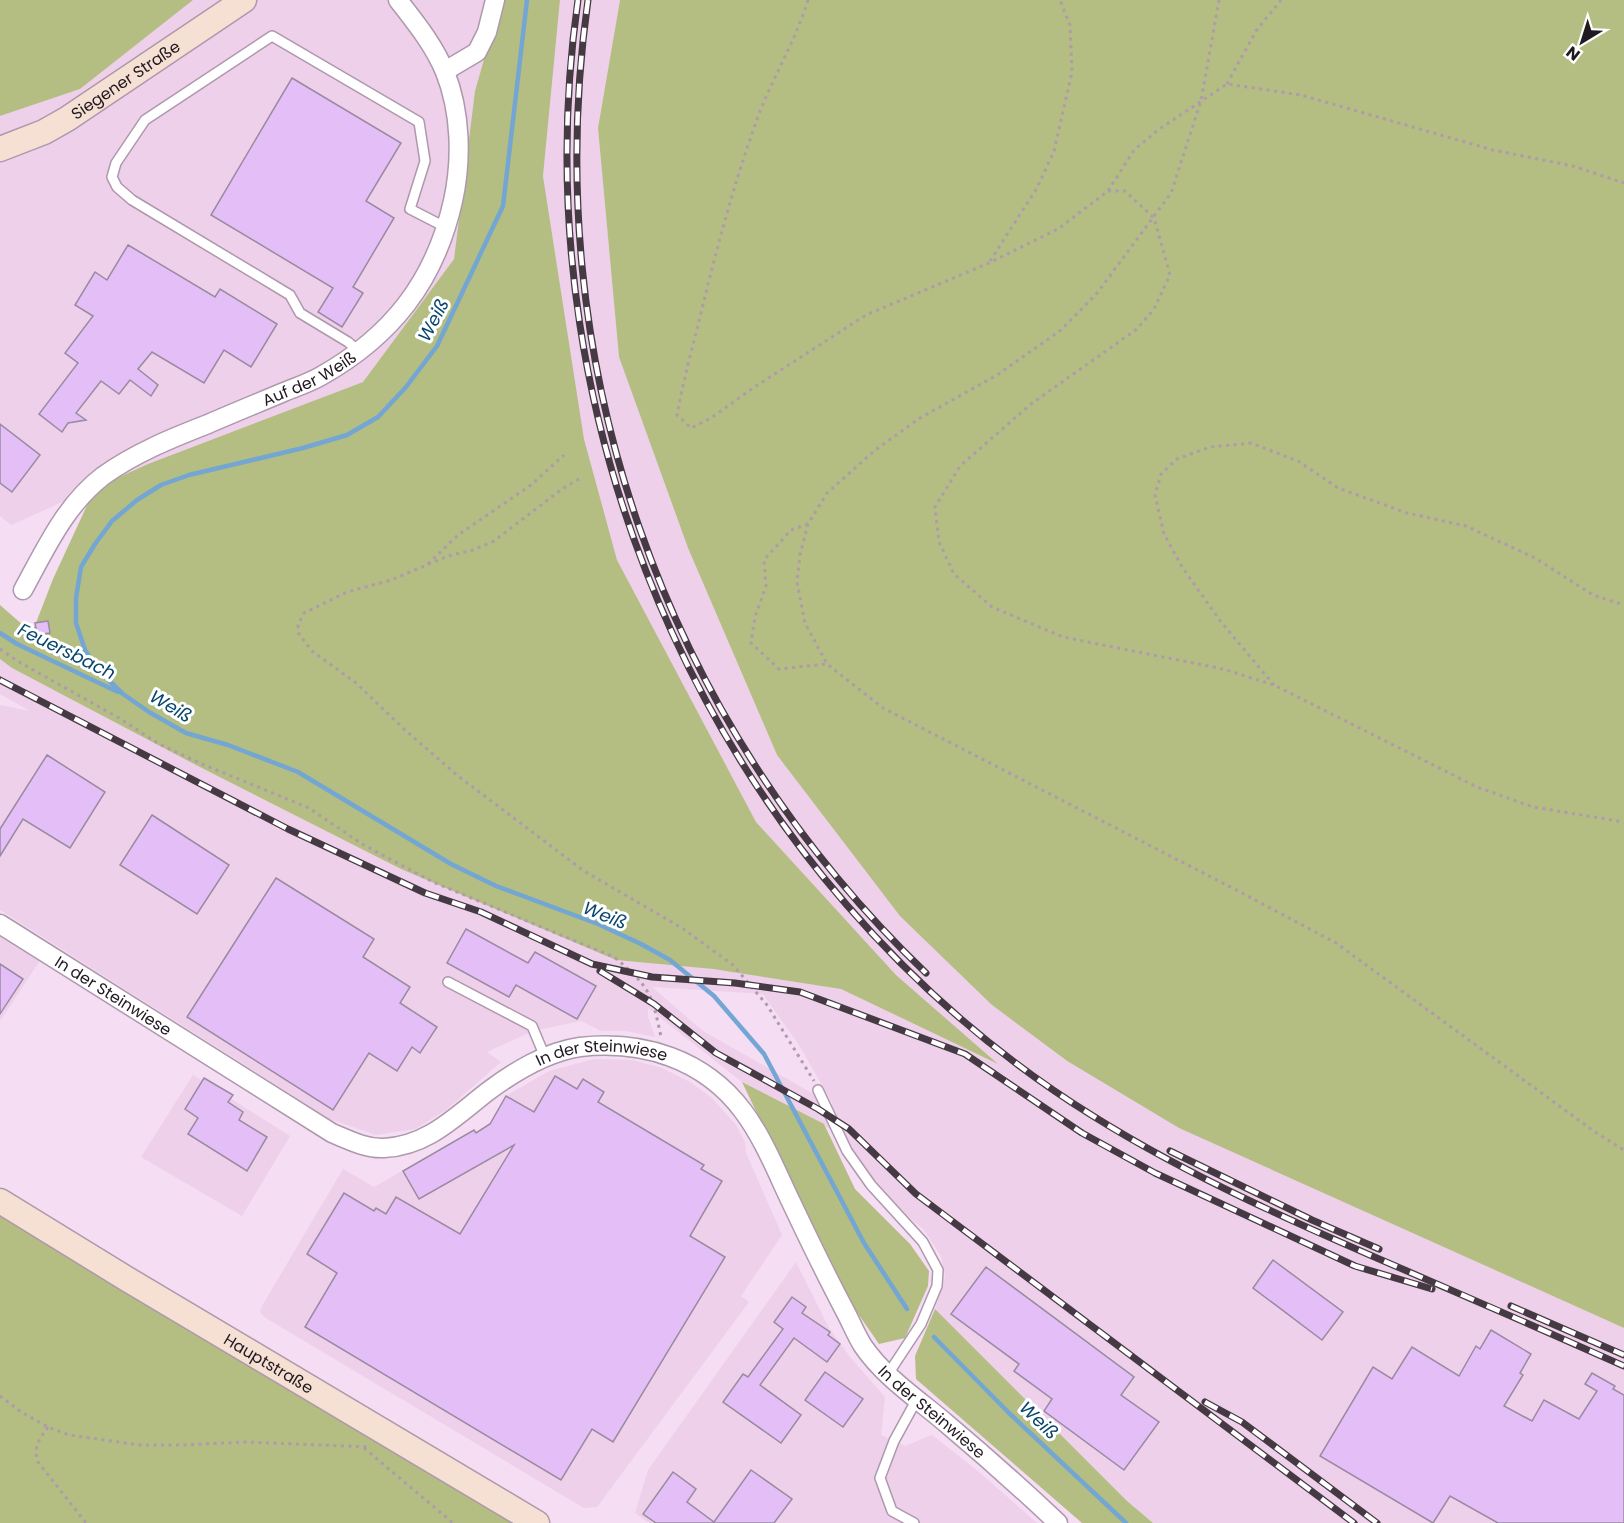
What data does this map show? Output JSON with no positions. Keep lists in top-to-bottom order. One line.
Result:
{"streets":{"main road":["Siegener Straße","Hauptstraße"],"street":["Auf der Weiß","In der Steinwiese"]},"water":["Weiß","Feuersbach"],"north":"bottom left"}
